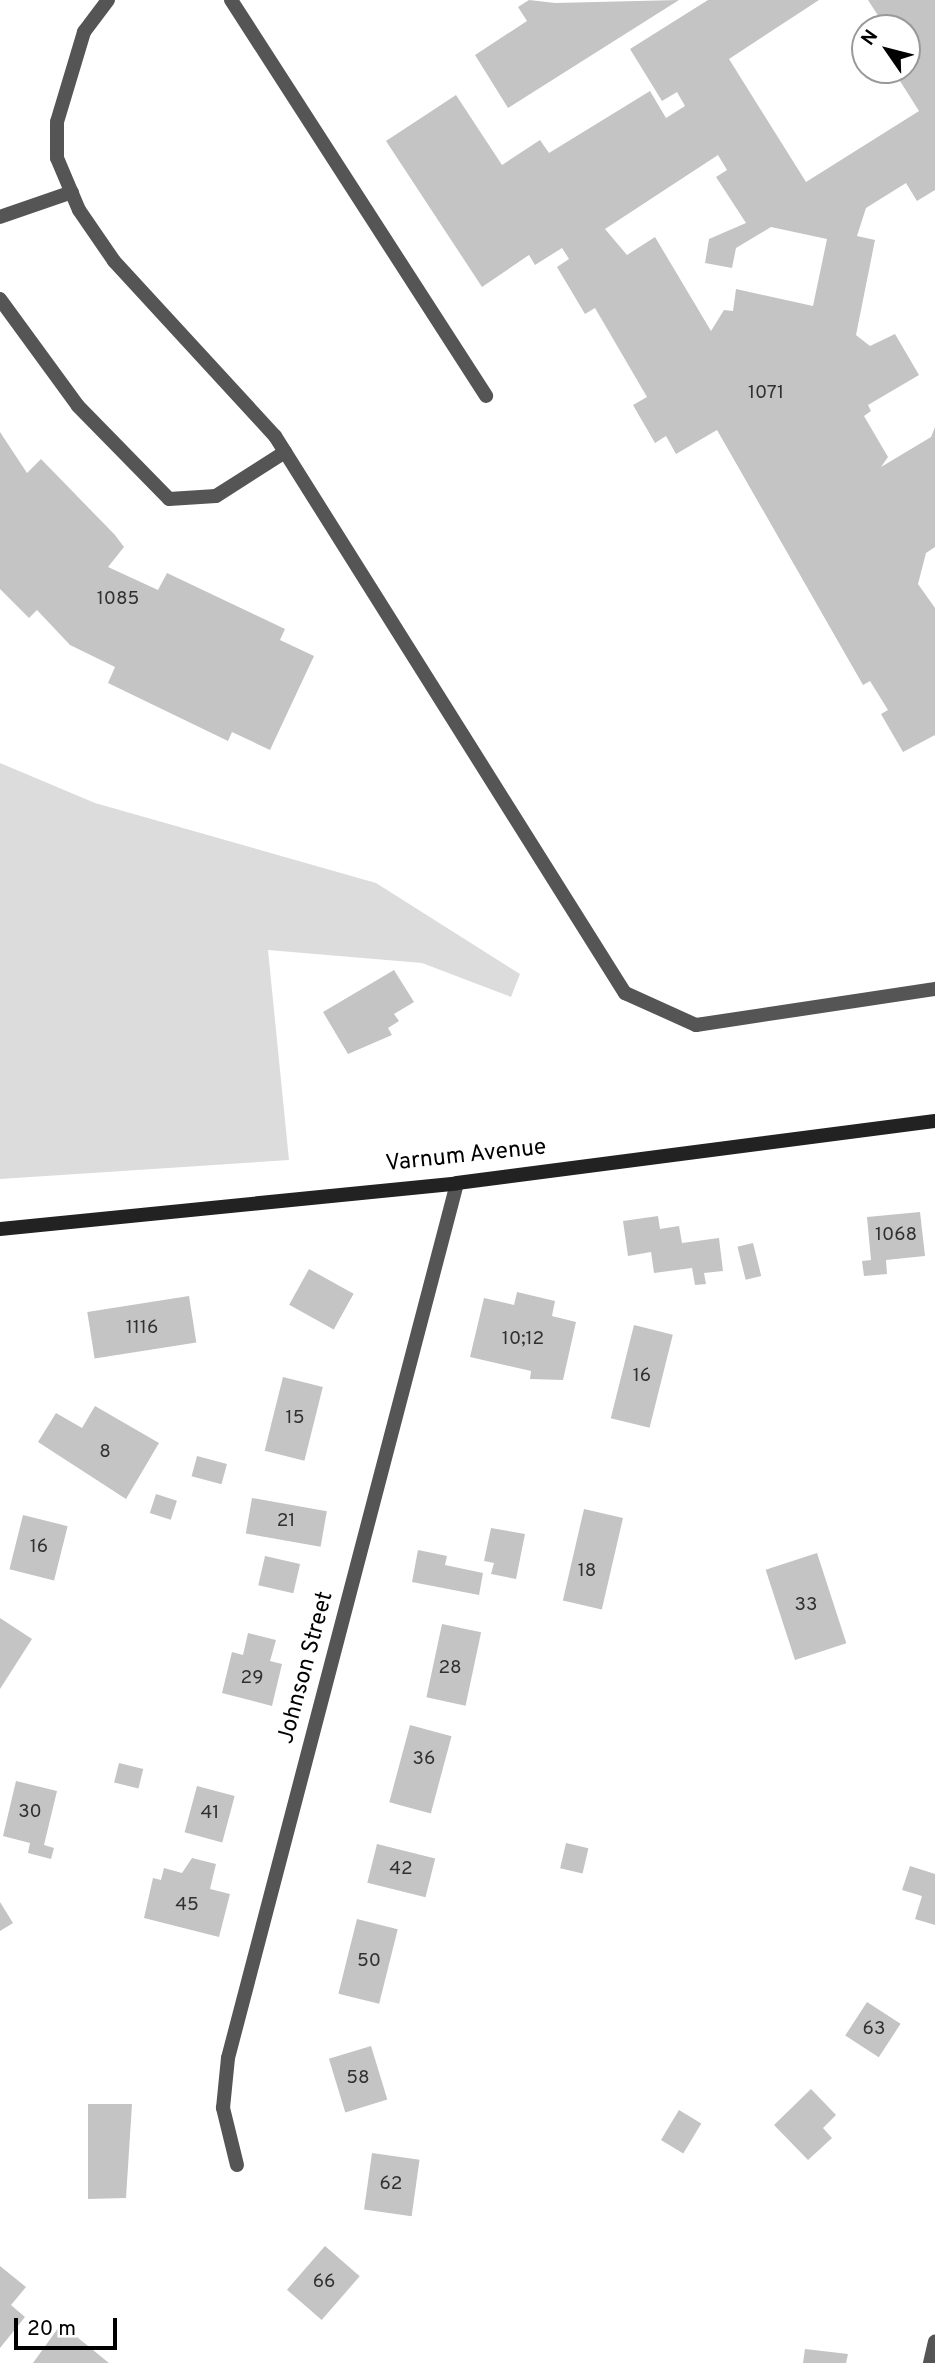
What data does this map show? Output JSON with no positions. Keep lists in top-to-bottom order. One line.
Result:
{"streets":{"main road":["Varnum Avenue"],"street":["Johnson Street"]},"crossings":[["Varnum Avenue","Johnson Street"]],"house_numbers":["1071","1085","1068","1116","10;12","16","15","8","21","16","18","33","28","29","36","30","41","42","45","50","63","58","62","66"],"scale_bar":"20 m","north":"top left"}
